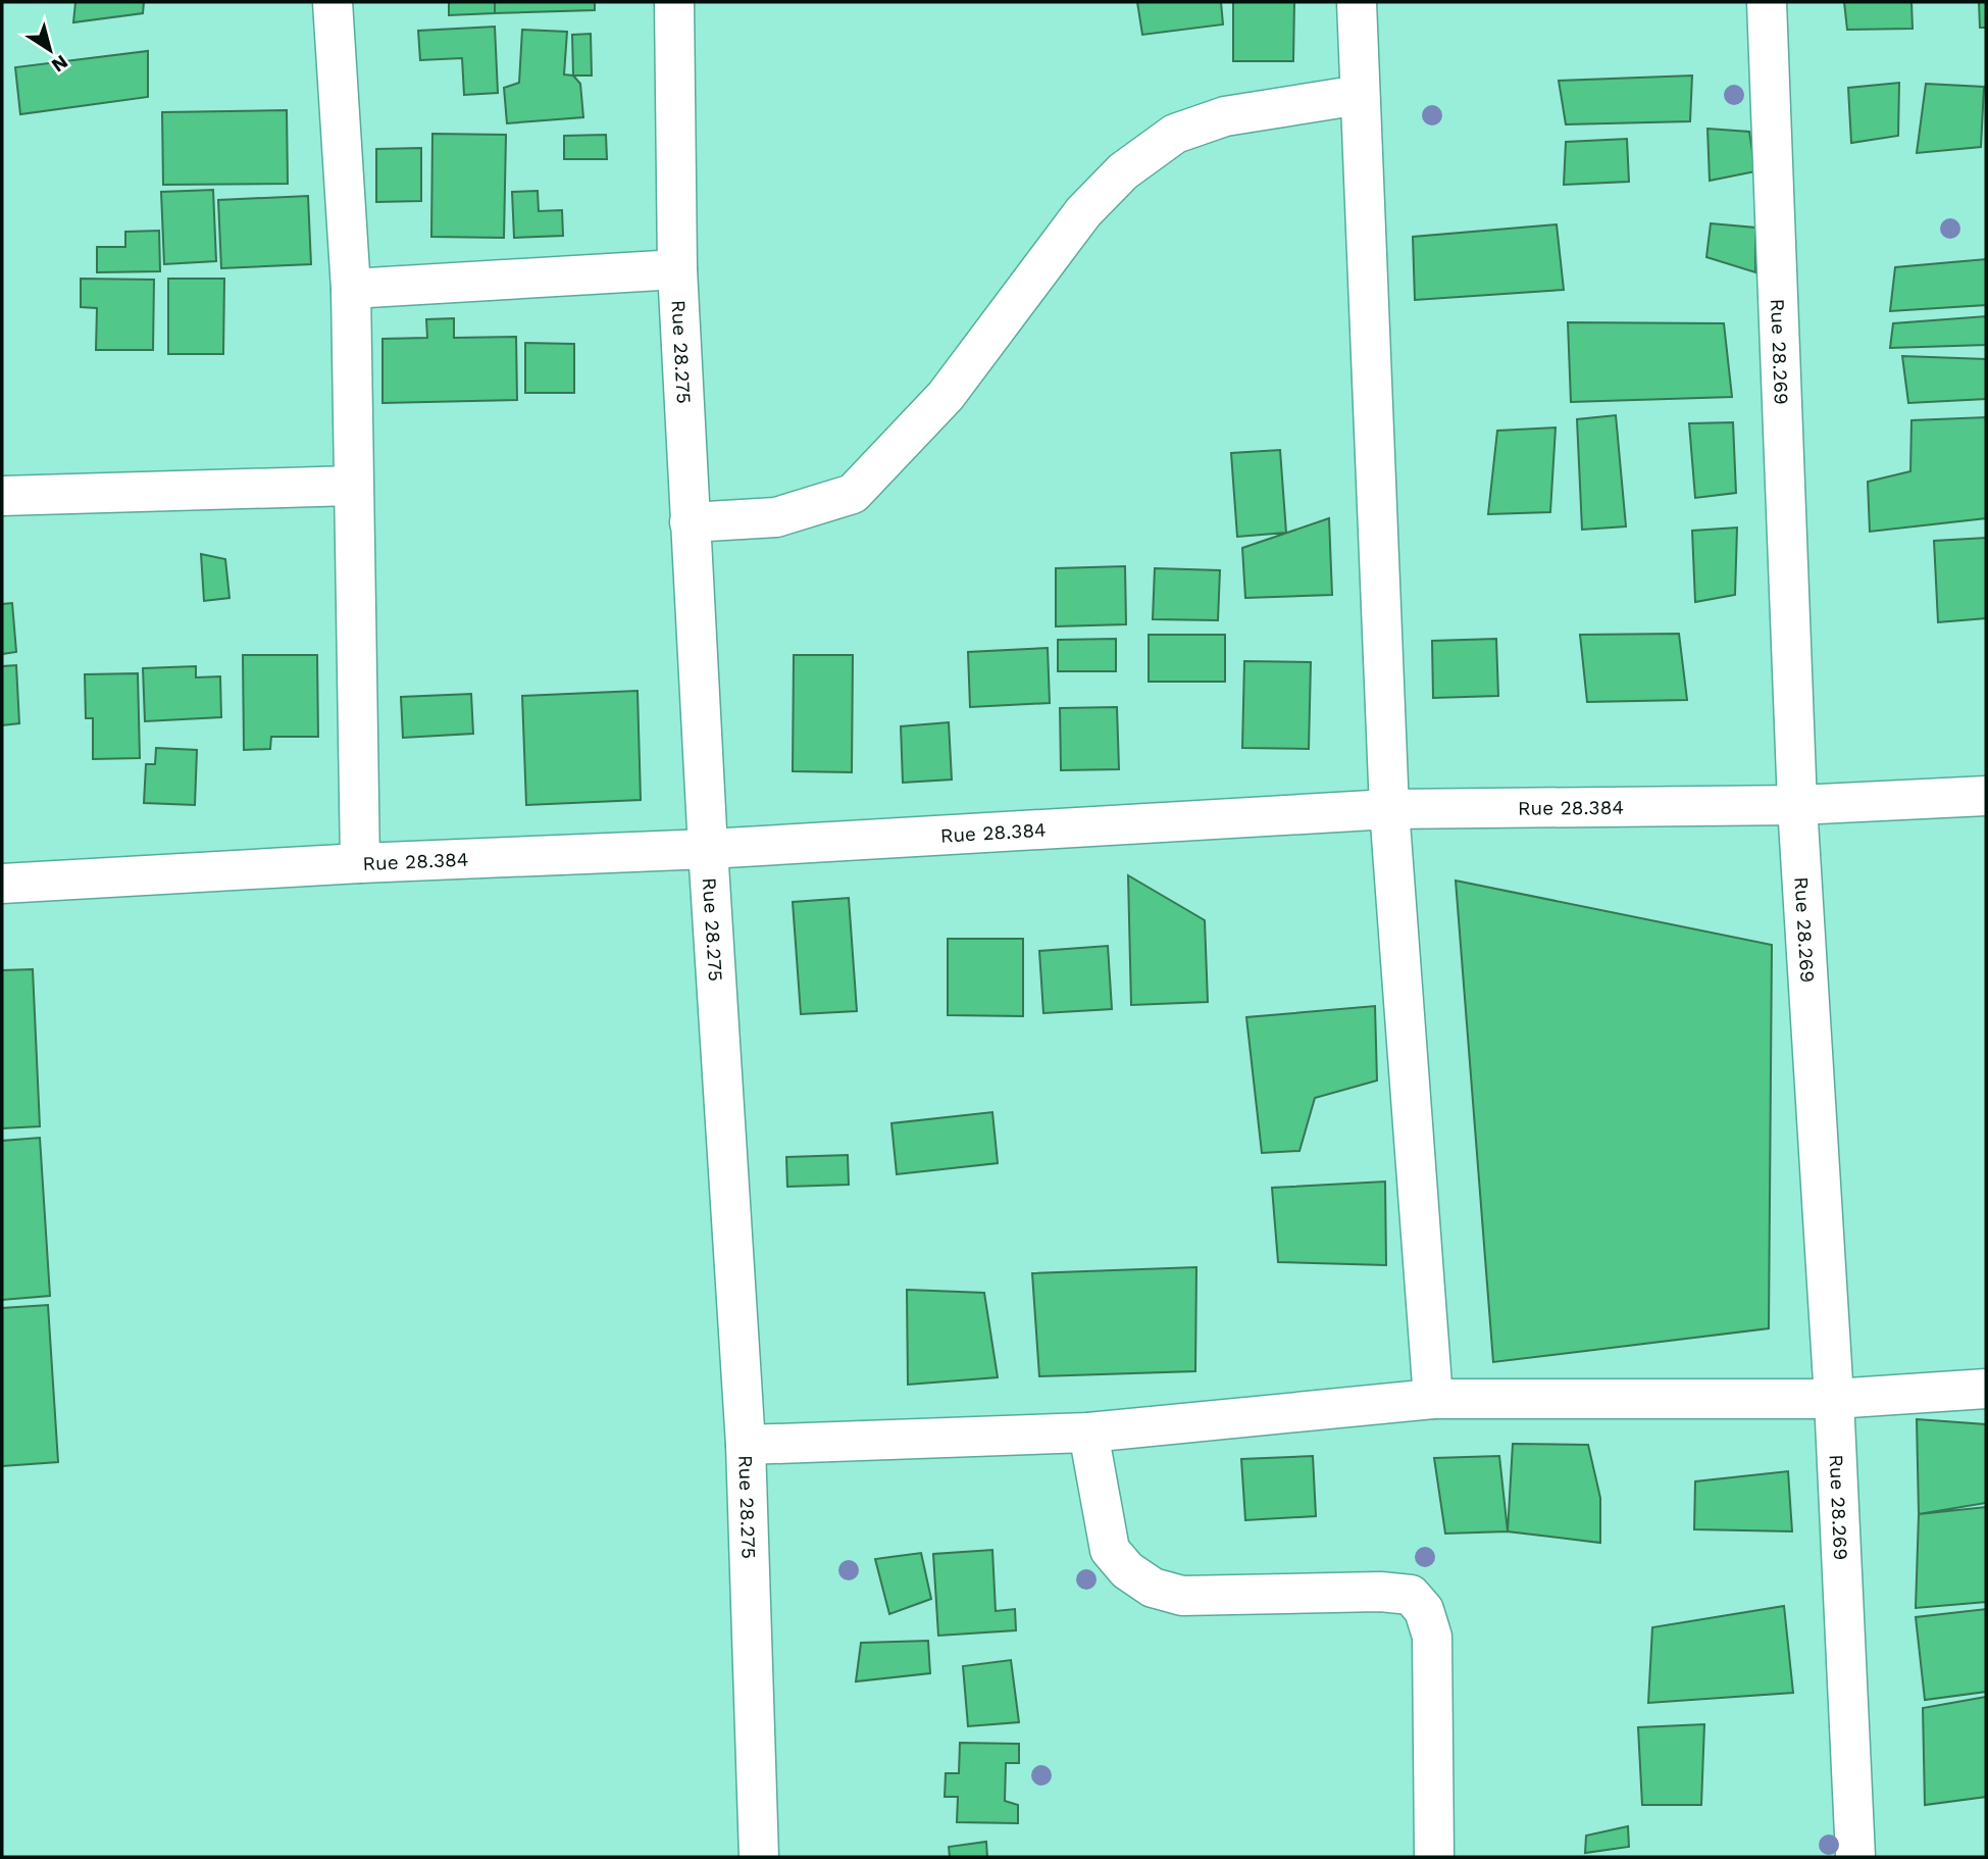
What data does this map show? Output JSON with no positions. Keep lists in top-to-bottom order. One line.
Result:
{"streets":{"street":["Rue 28.275","Rue 28.269","Rue 28.384"]},"crossings":[["Rue 28.275","Rue 28.384"],["Rue 28.269","Rue 28.384"]],"north":"bottom right"}
